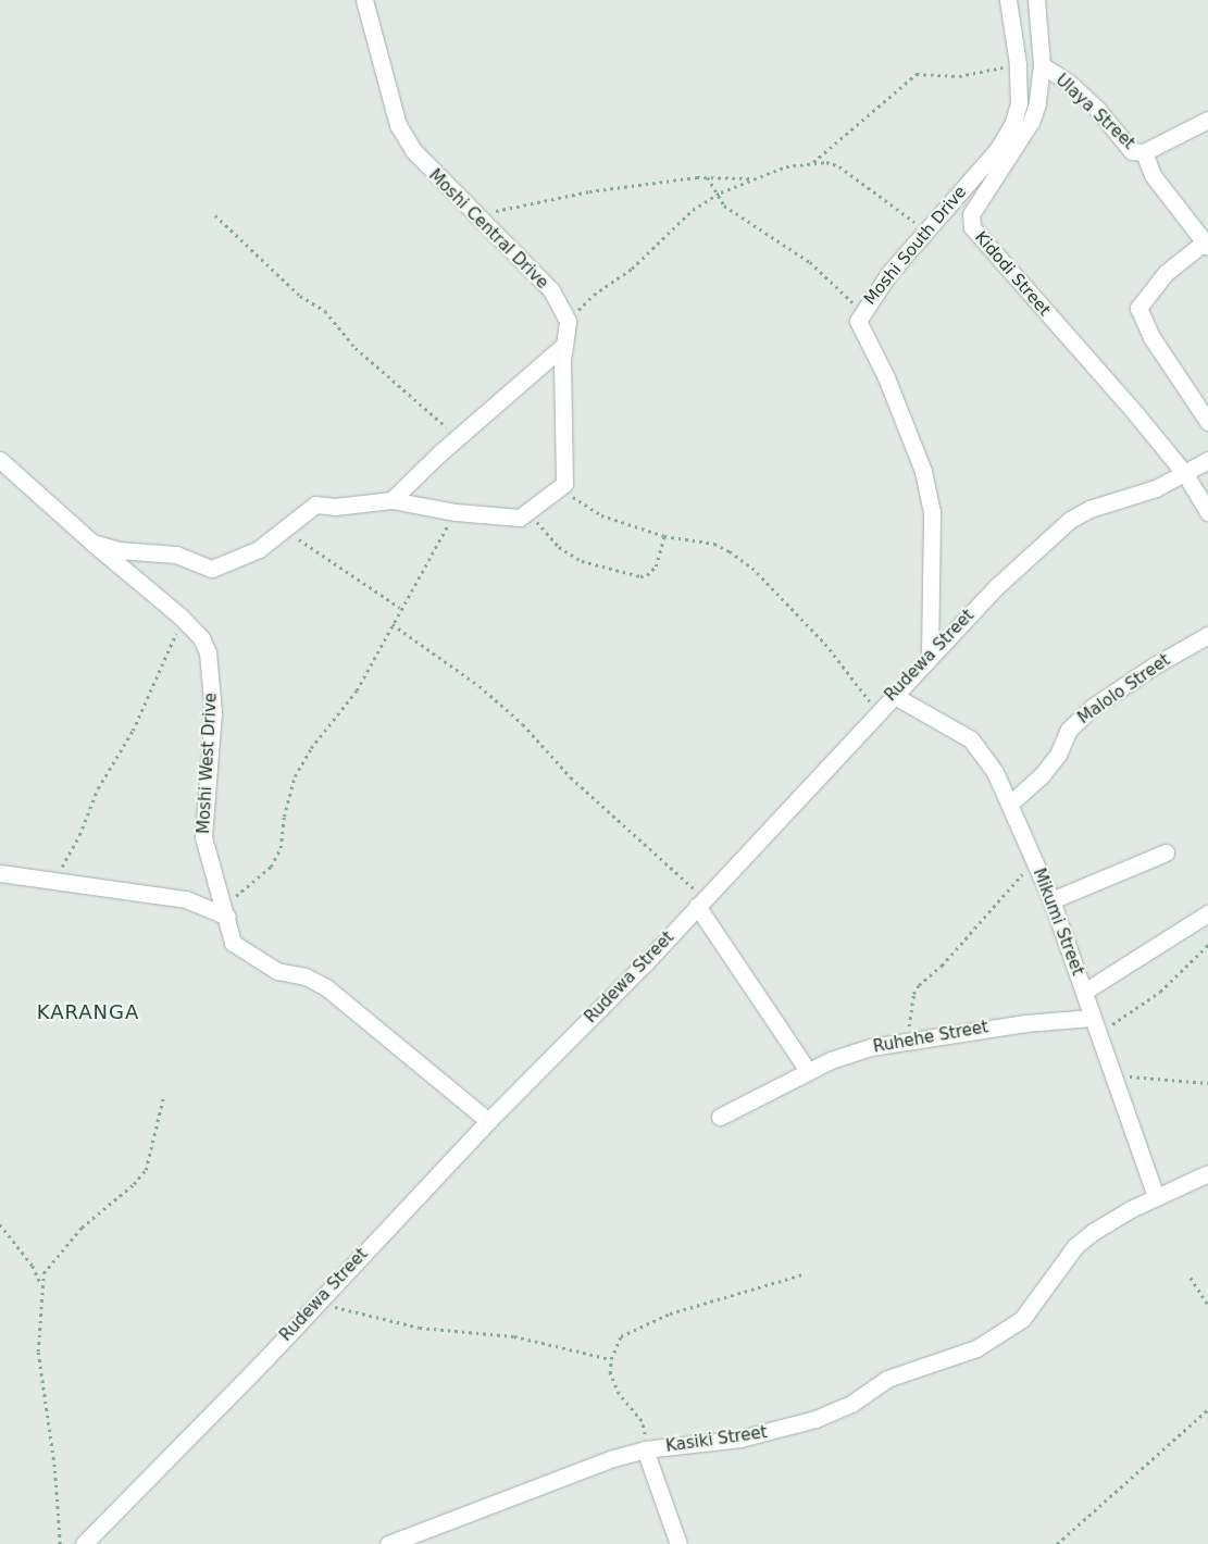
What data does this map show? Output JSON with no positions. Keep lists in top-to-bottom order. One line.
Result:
{"streets":{"street":["Ulaya Street","Moshi Central Drive","Moshi South Drive","Kidodi Street","Rudewa Street","Malolo Street","Moshi West Drive","Mikumi Street","Ruhehe Street","Kasiki Street"]},"crossings":[["Ulaya Street","Kidodi Street"],["Moshi South Drive","Rudewa Street"],["Kidodi Street","Rudewa Street"],["Rudewa Street","Moshi West Drive"],["Rudewa Street","Mikumi Street"],["Malolo Street","Mikumi Street"],["Mikumi Street","Ruhehe Street"],["Mikumi Street","Kasiki Street"]],"districts":["KARANGA"]}
